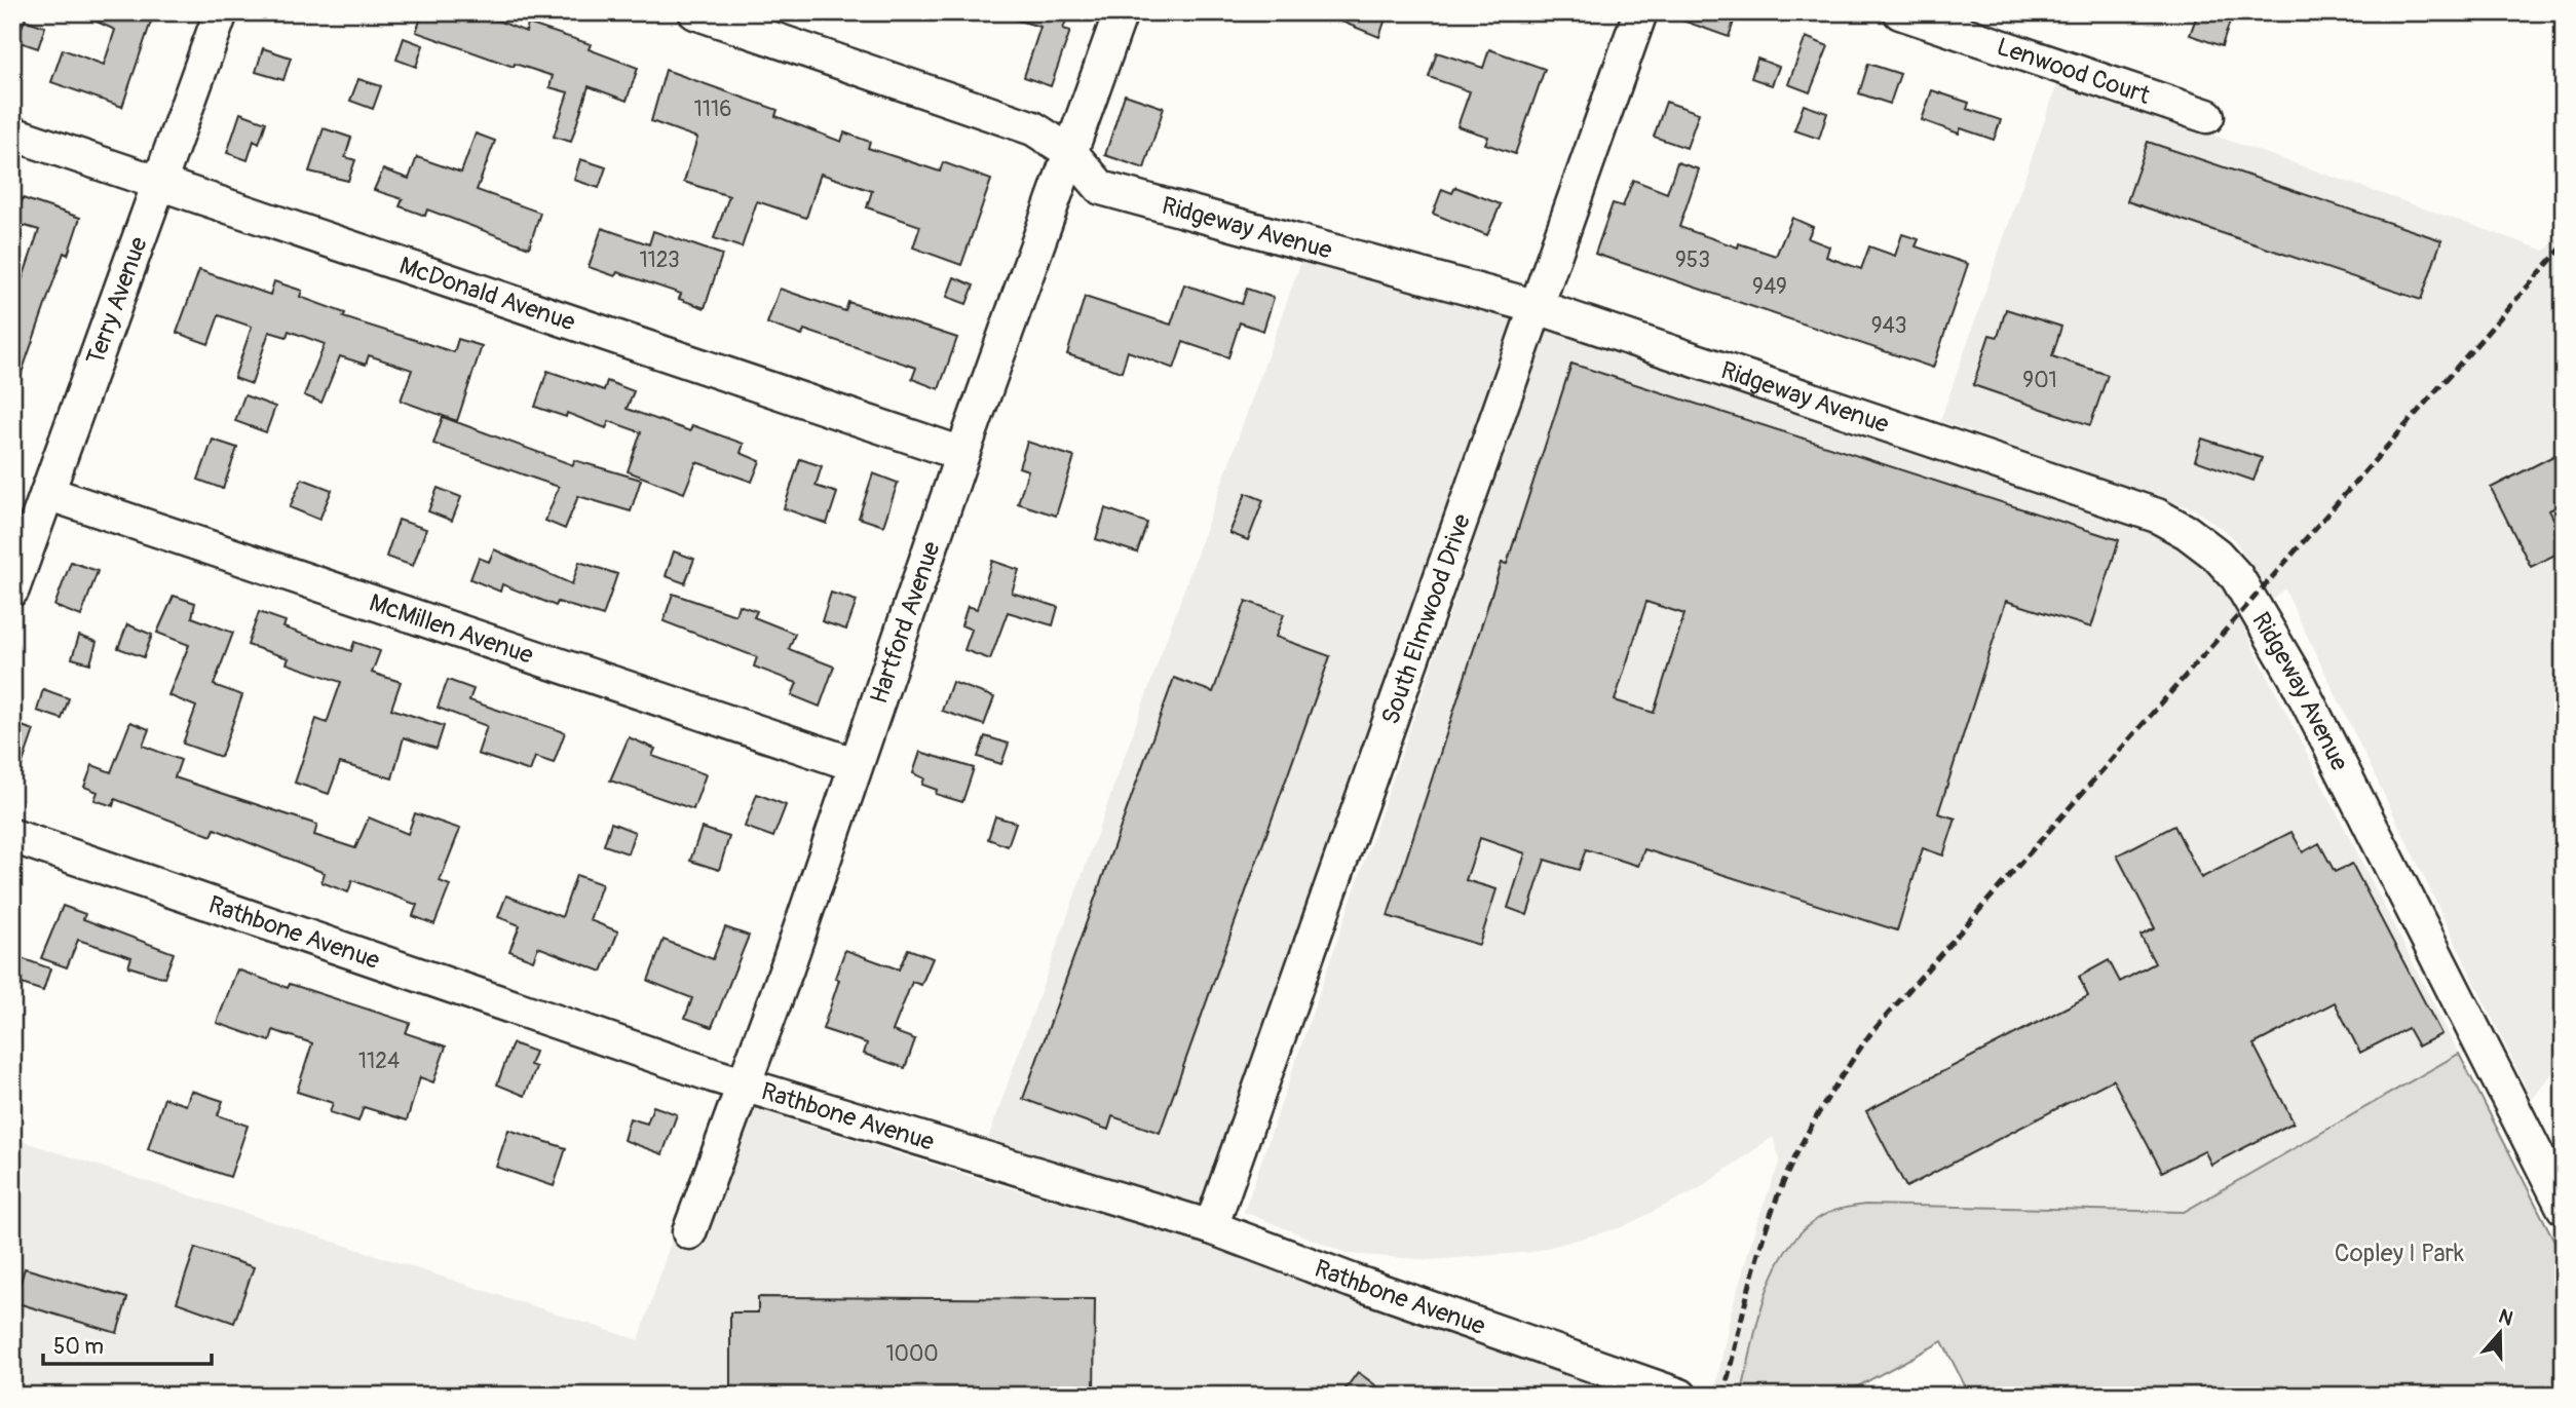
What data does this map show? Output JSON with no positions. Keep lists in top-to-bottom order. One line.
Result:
{"streets":{"street":["Lenwood Court","Ridgeway Avenue","McDonald Avenue","Terry Avenue","South Elmwood Drive","Hartford Avenue","McMillen Avenue","Rathbone Avenue"]},"crossings":[["Ridgeway Avenue","South Elmwood Drive"],["Ridgeway Avenue","Hartford Avenue"],["McDonald Avenue","Terry Avenue"],["McDonald Avenue","Hartford Avenue"],["Terry Avenue","McMillen Avenue"],["South Elmwood Drive","Rathbone Avenue"],["Hartford Avenue","McMillen Avenue"],["Hartford Avenue","Rathbone Avenue"]],"parks":["Copley I Park"],"house_numbers":["1116","1123","953","949","943","901","1124","1000"],"scale_bar":"50 m","north":"top"}
